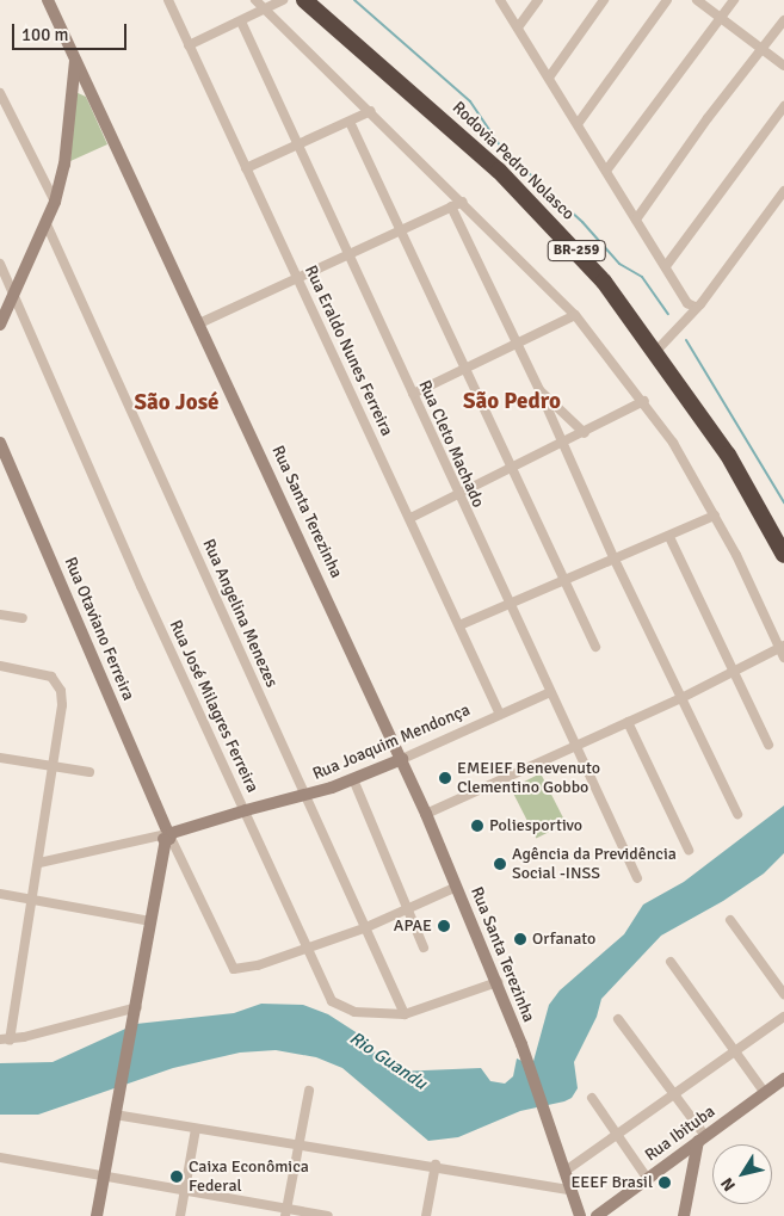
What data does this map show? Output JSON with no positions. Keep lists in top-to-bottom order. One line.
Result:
{"streets":{"highway":["Rodovia Pedro Nolasco","BR-259"],"street":["Rua Eraldo Nunes Ferreira","Rua Cleto Machado","Rua Santa Terezinha","Rua Angelina Menezes","Rua Otaviano Ferreira","Rua José Milagres Ferreira","Rua Joaquim Mendonça","Rua Ibituba"]},"crossings":[["Rua Eraldo Nunes Ferreira","Rua Joaquim Mendonça"],["Rua Cleto Machado","Rua Joaquim Mendonça"],["Rua Santa Terezinha","Rua José Milagres Ferreira"],["Rua Santa Terezinha","Rua Joaquim Mendonça"],["Rua Angelina Menezes","Rua José Milagres Ferreira"],["Rua Angelina Menezes","Rua Joaquim Mendonça"],["Rua Otaviano Ferreira","Rua José Milagres Ferreira"],["Rua Otaviano Ferreira","Rua Joaquim Mendonça"],["Rua José Milagres Ferreira","Rua Joaquim Mendonça"]],"districts":["São Pedro","São José"],"water":["Rio Guandu"],"places":["EMEIEF Benevenuto Clementino Gobbo","Poliesportivo","Agência da Previdência Social -INSS","APAE","Orfanato","Caixa Econômica Federal","EEEF Brasil"],"scale_bar":"100 m","north":"bottom left"}
